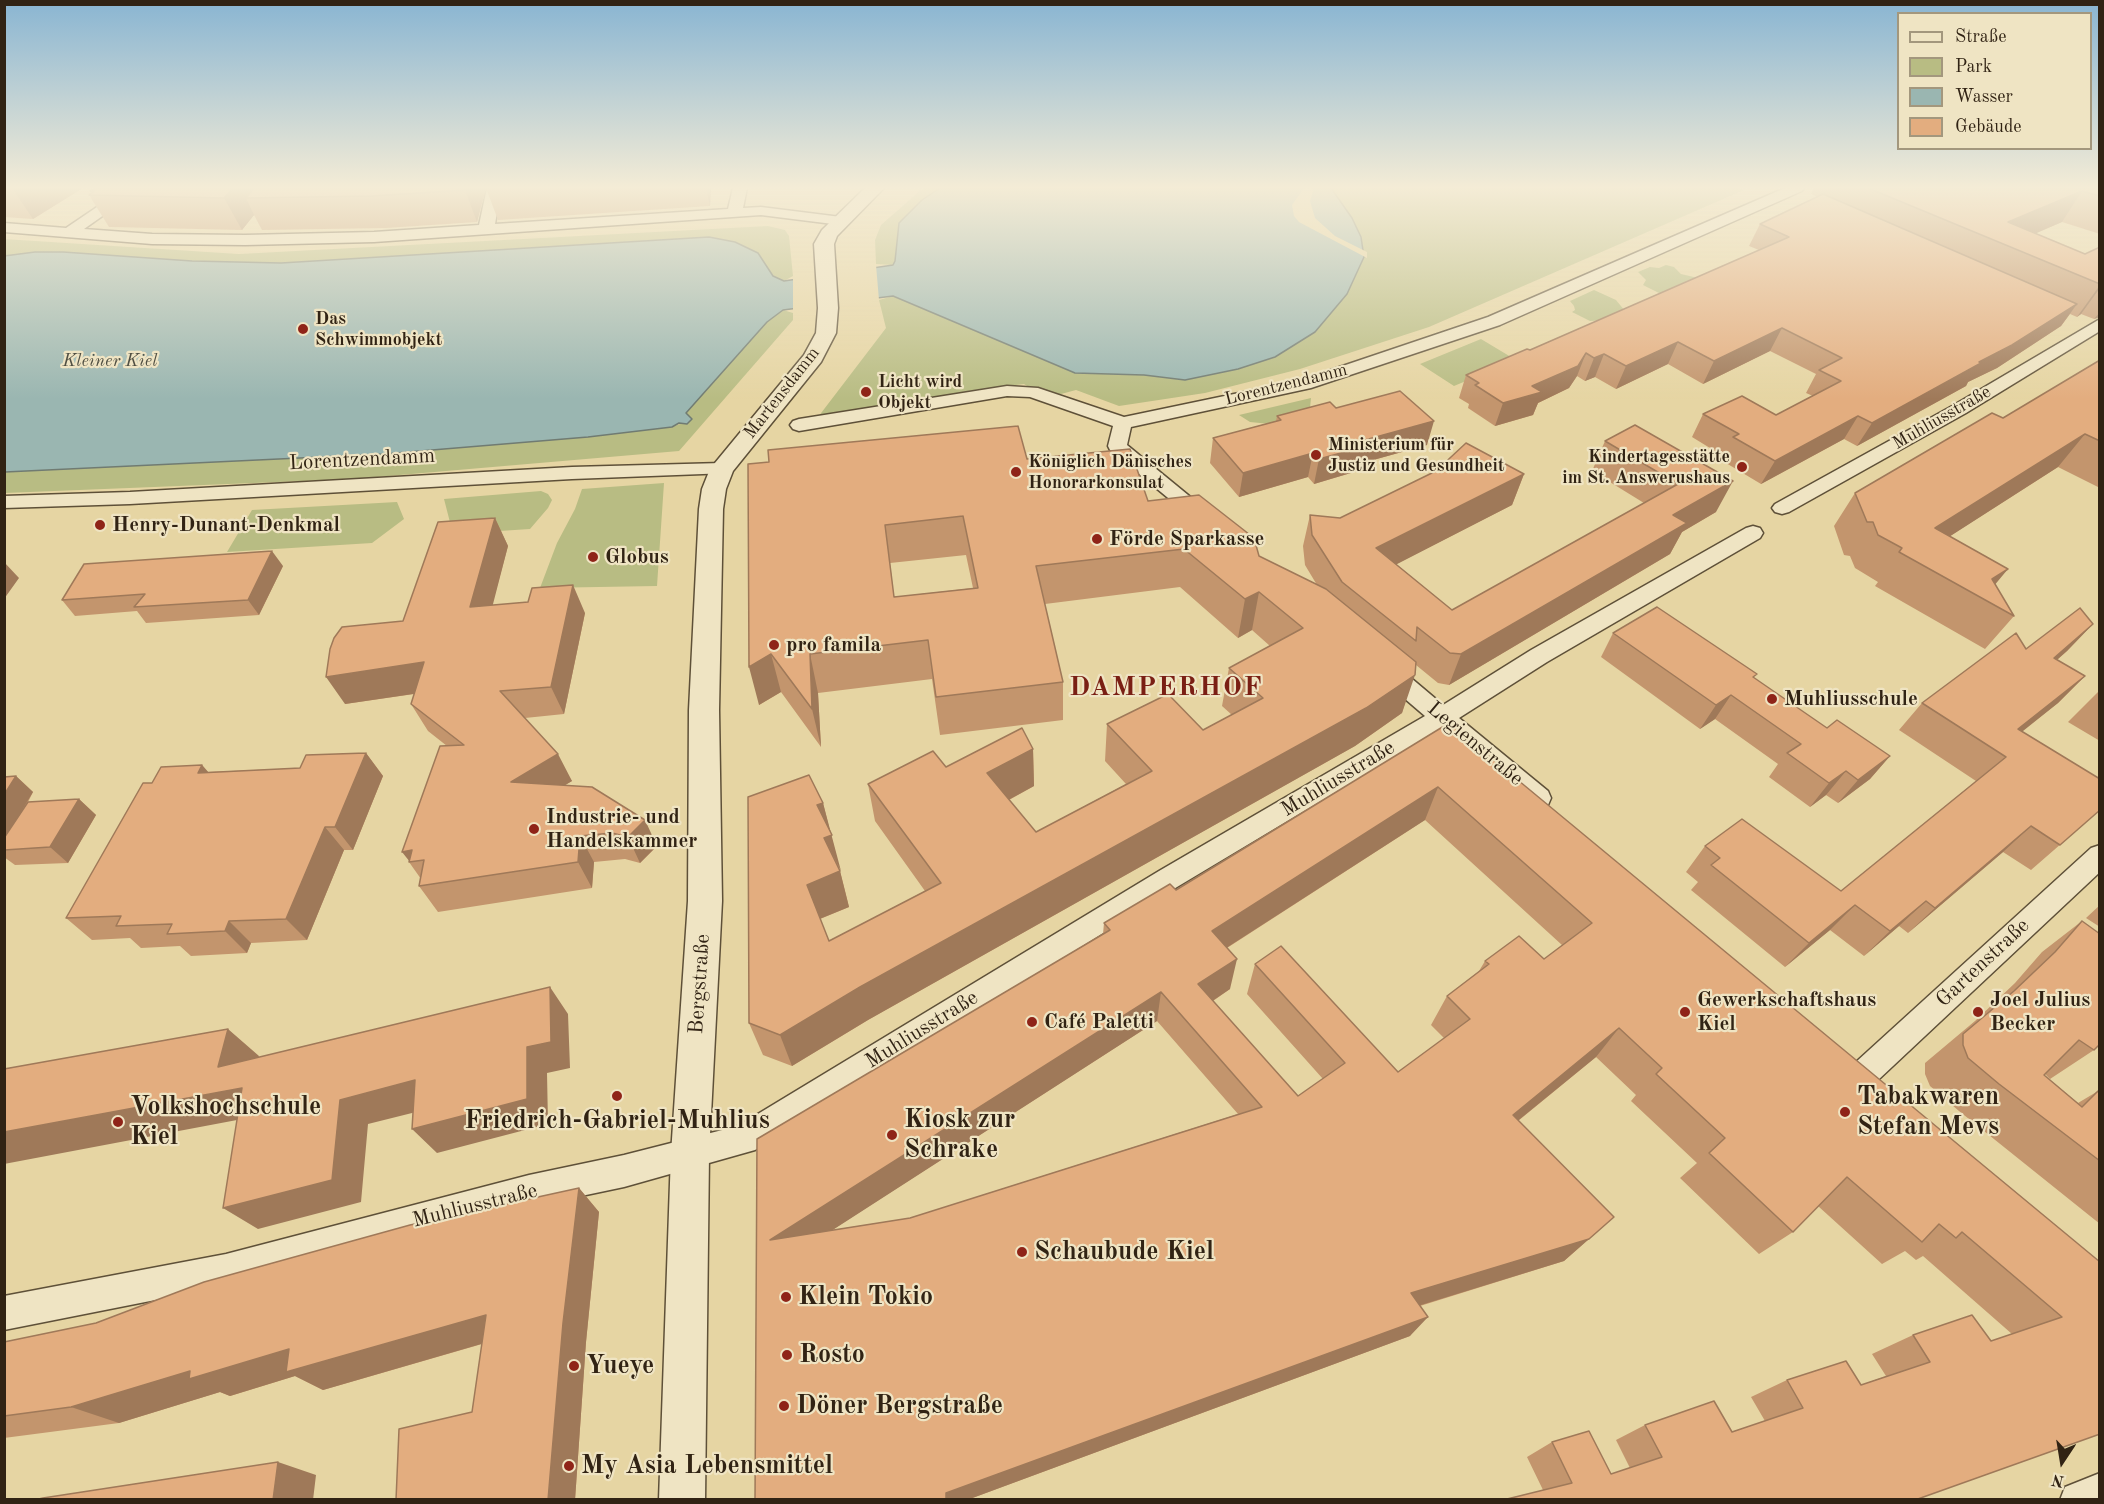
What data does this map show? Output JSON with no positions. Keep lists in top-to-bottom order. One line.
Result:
{"streets":{"street":["Lorentzendamm","Martensdamm","Muhliusstraße","Legienstraße","Gartenstraße","Bergstraße"]},"crossings":[["Lorentzendamm","Martensdamm"],["Lorentzendamm","Bergstraße"],["Martensdamm","Bergstraße"],["Muhliusstraße","Legienstraße"],["Muhliusstraße","Bergstraße"]],"districts":["DAMPERHOF"],"water":["Kleiner Kiel"],"places":["Das Schwimmobjekt","Licht wird Objekt","Ministerium für Justiz und Gesundheit","Kindertagesstätte im St. Answerushaus","Königlich Dänisches Honorarkonsulat","Henry-Dunant-Denkmal","Förde Sparkasse","Globus","pro famila","Muhliusschule","Industrie- und Handelskammer","Gewerkschaftshaus Kiel","Joel Julius Becker","Café Paletti","Friedrich-Gabriel-Muhlius","Tabakwaren Stefan Mevs","Volkshochschule Kiel","Kiosk zur Schrake","Schaubude Kiel","Klein Tokio","Rosto","Yueye","Döner Bergstraße","My Asia Lebensmittel"],"legend":["Straße","Park","Wasser","Gebäude"],"north":"bottom"}
